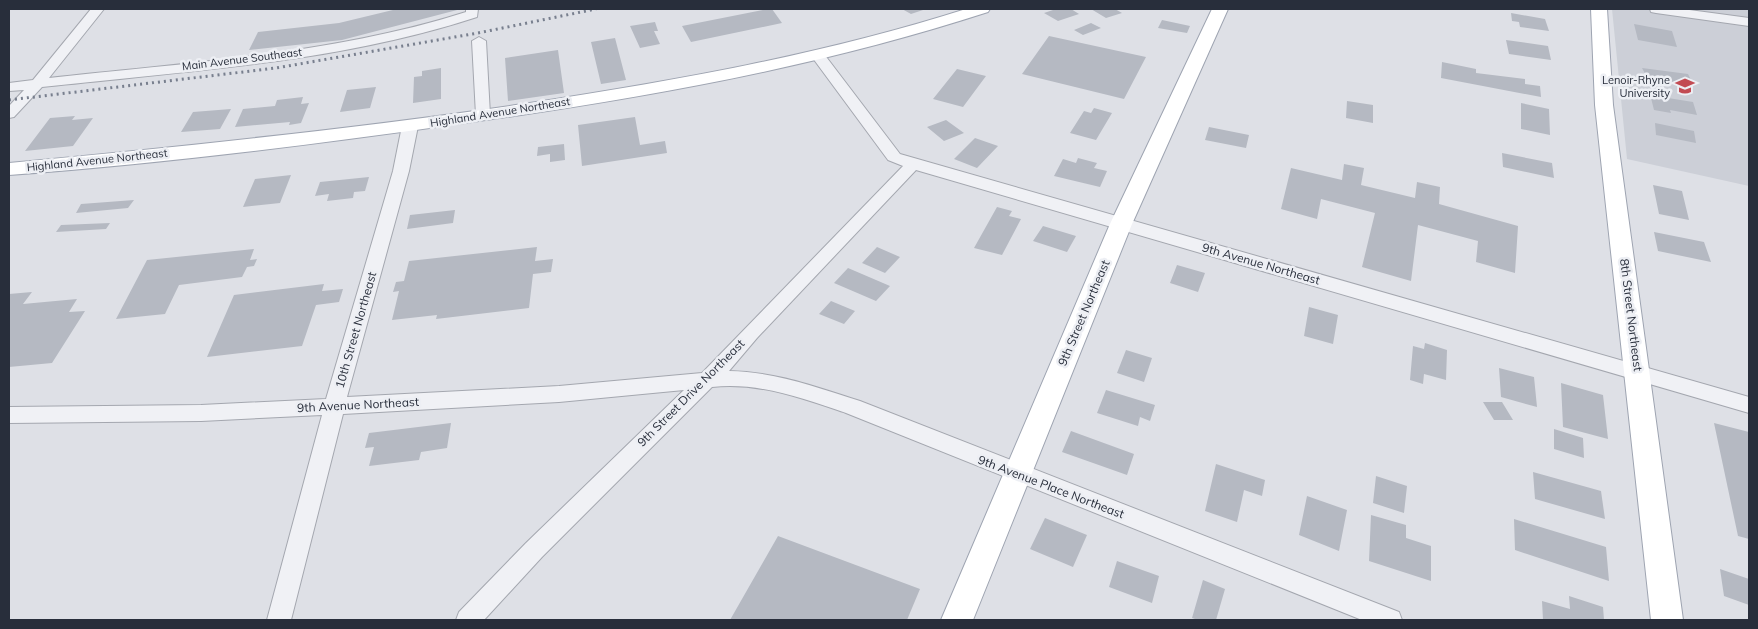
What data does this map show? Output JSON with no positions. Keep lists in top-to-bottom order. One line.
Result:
{"streets":{"main road":["Highland Avenue Northeast","9th Street Northeast","8th Street Northeast"],"street":["Main Avenue Southeast","9th Avenue Northeast","10th Street Northeast","9th Street Drive Northeast","9th Avenue Place Northeast"]},"crossings":[["Highland Avenue Northeast","9th Avenue Northeast"],["Highland Avenue Northeast","10th Street Northeast"],["9th Avenue Northeast","9th Street Northeast"],["9th Avenue Northeast","8th Street Northeast"],["9th Avenue Northeast","10th Street Northeast"],["9th Avenue Northeast","9th Street Drive Northeast"],["9th Avenue Northeast","9th Avenue Place Northeast"],["9th Street Northeast","9th Avenue Place Northeast"],["9th Street Drive Northeast","9th Avenue Place Northeast"]],"places":{"school or university":["Lenoir-Rhyne University"]}}
